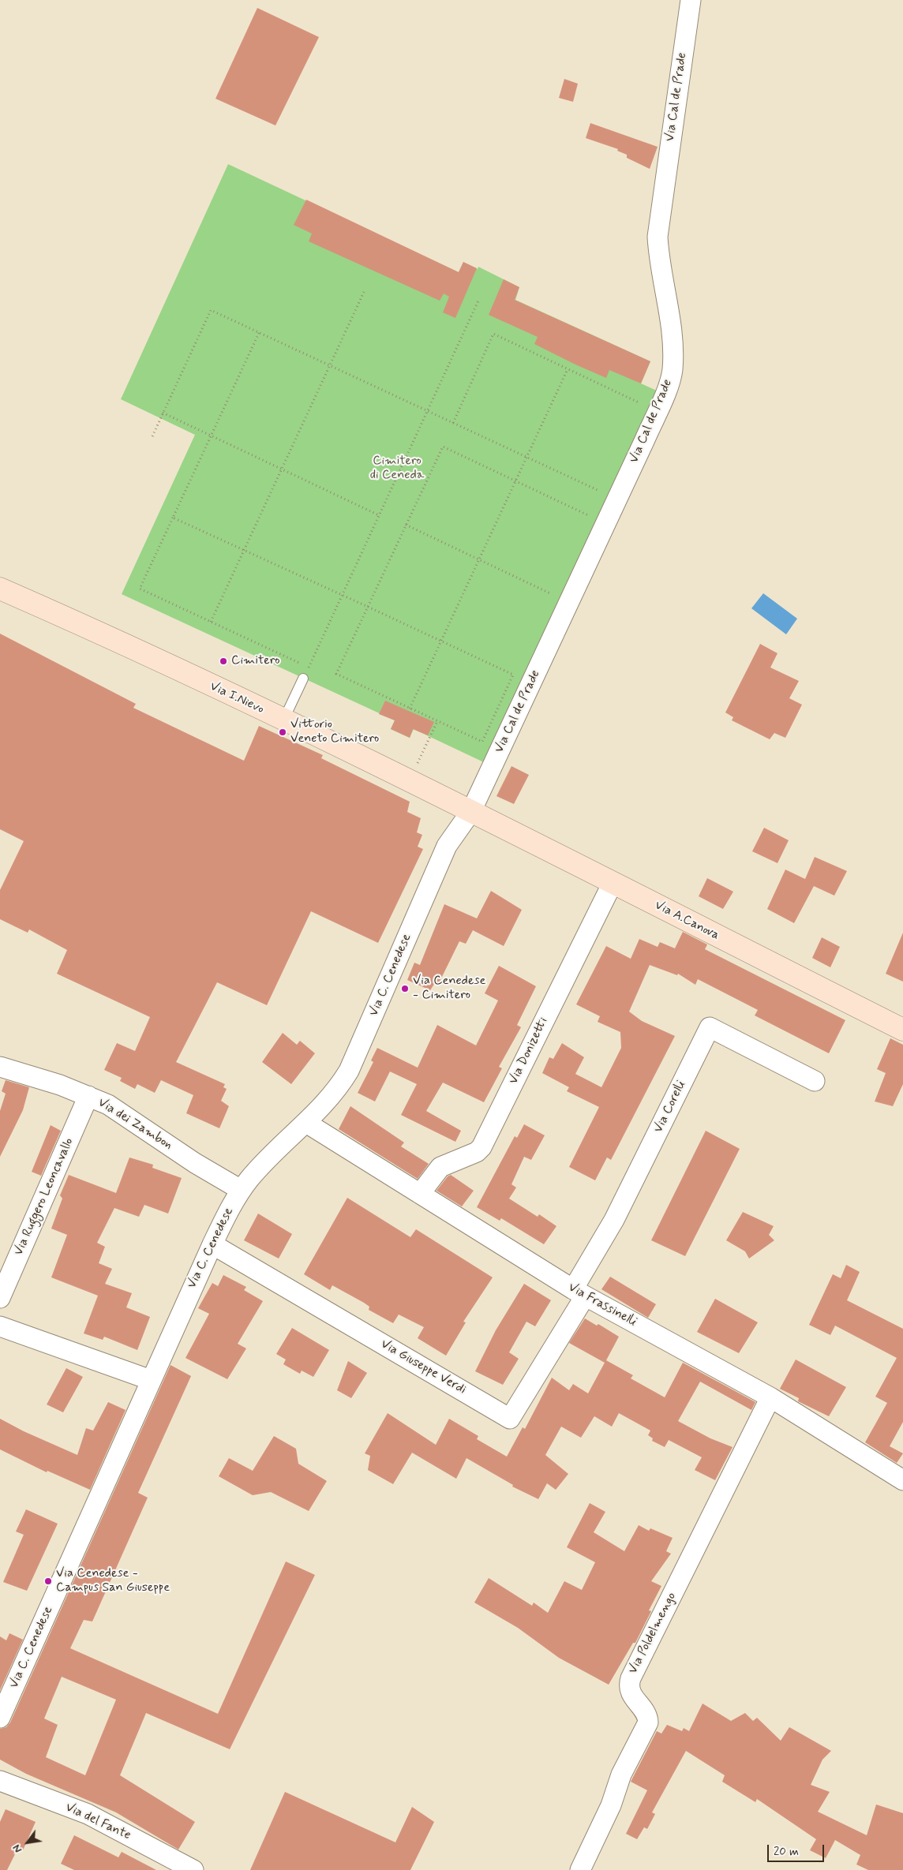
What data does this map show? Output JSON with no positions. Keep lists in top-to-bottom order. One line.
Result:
{"streets":{"street":["Via Cal de Prade","Via I.Nievo","Via A.Canova","Via C. Cenedese","Via Donizetti","Via Corelli","Via dei Zambon","Via Ruggero Leoncavallo","Via Frassinelli","Via Giuseppe Verdi","Via Poldelmengo","Via del Fante"]},"crossings":[["Via Cal de Prade","Via I.Nievo"],["Via Cal de Prade","Via A.Canova"],["Via Cal de Prade","Via C. Cenedese"],["Via I.Nievo","Via A.Canova"],["Via I.Nievo","Via C. Cenedese"],["Via A.Canova","Via C. Cenedese"],["Via A.Canova","Via Donizetti"],["Via C. Cenedese","Via dei Zambon"],["Via C. Cenedese","Via Frassinelli"],["Via C. Cenedese","Via Giuseppe Verdi"],["Via Donizetti","Via Frassinelli"],["Via Corelli","Via Frassinelli"],["Via Corelli","Via Giuseppe Verdi"],["Via dei Zambon","Via Ruggero Leoncavallo"],["Via Frassinelli","Via Giuseppe Verdi"],["Via Frassinelli","Via Poldelmengo"]],"parks":["Cimitero di Ceneda"],"places":["Cimitero","Vittorio Veneto Cimitero","Via Cenedese - Cimitero","Via Cenedese - Campus San Giuseppe"],"scale_bar":"20 m","north":"bottom left"}
